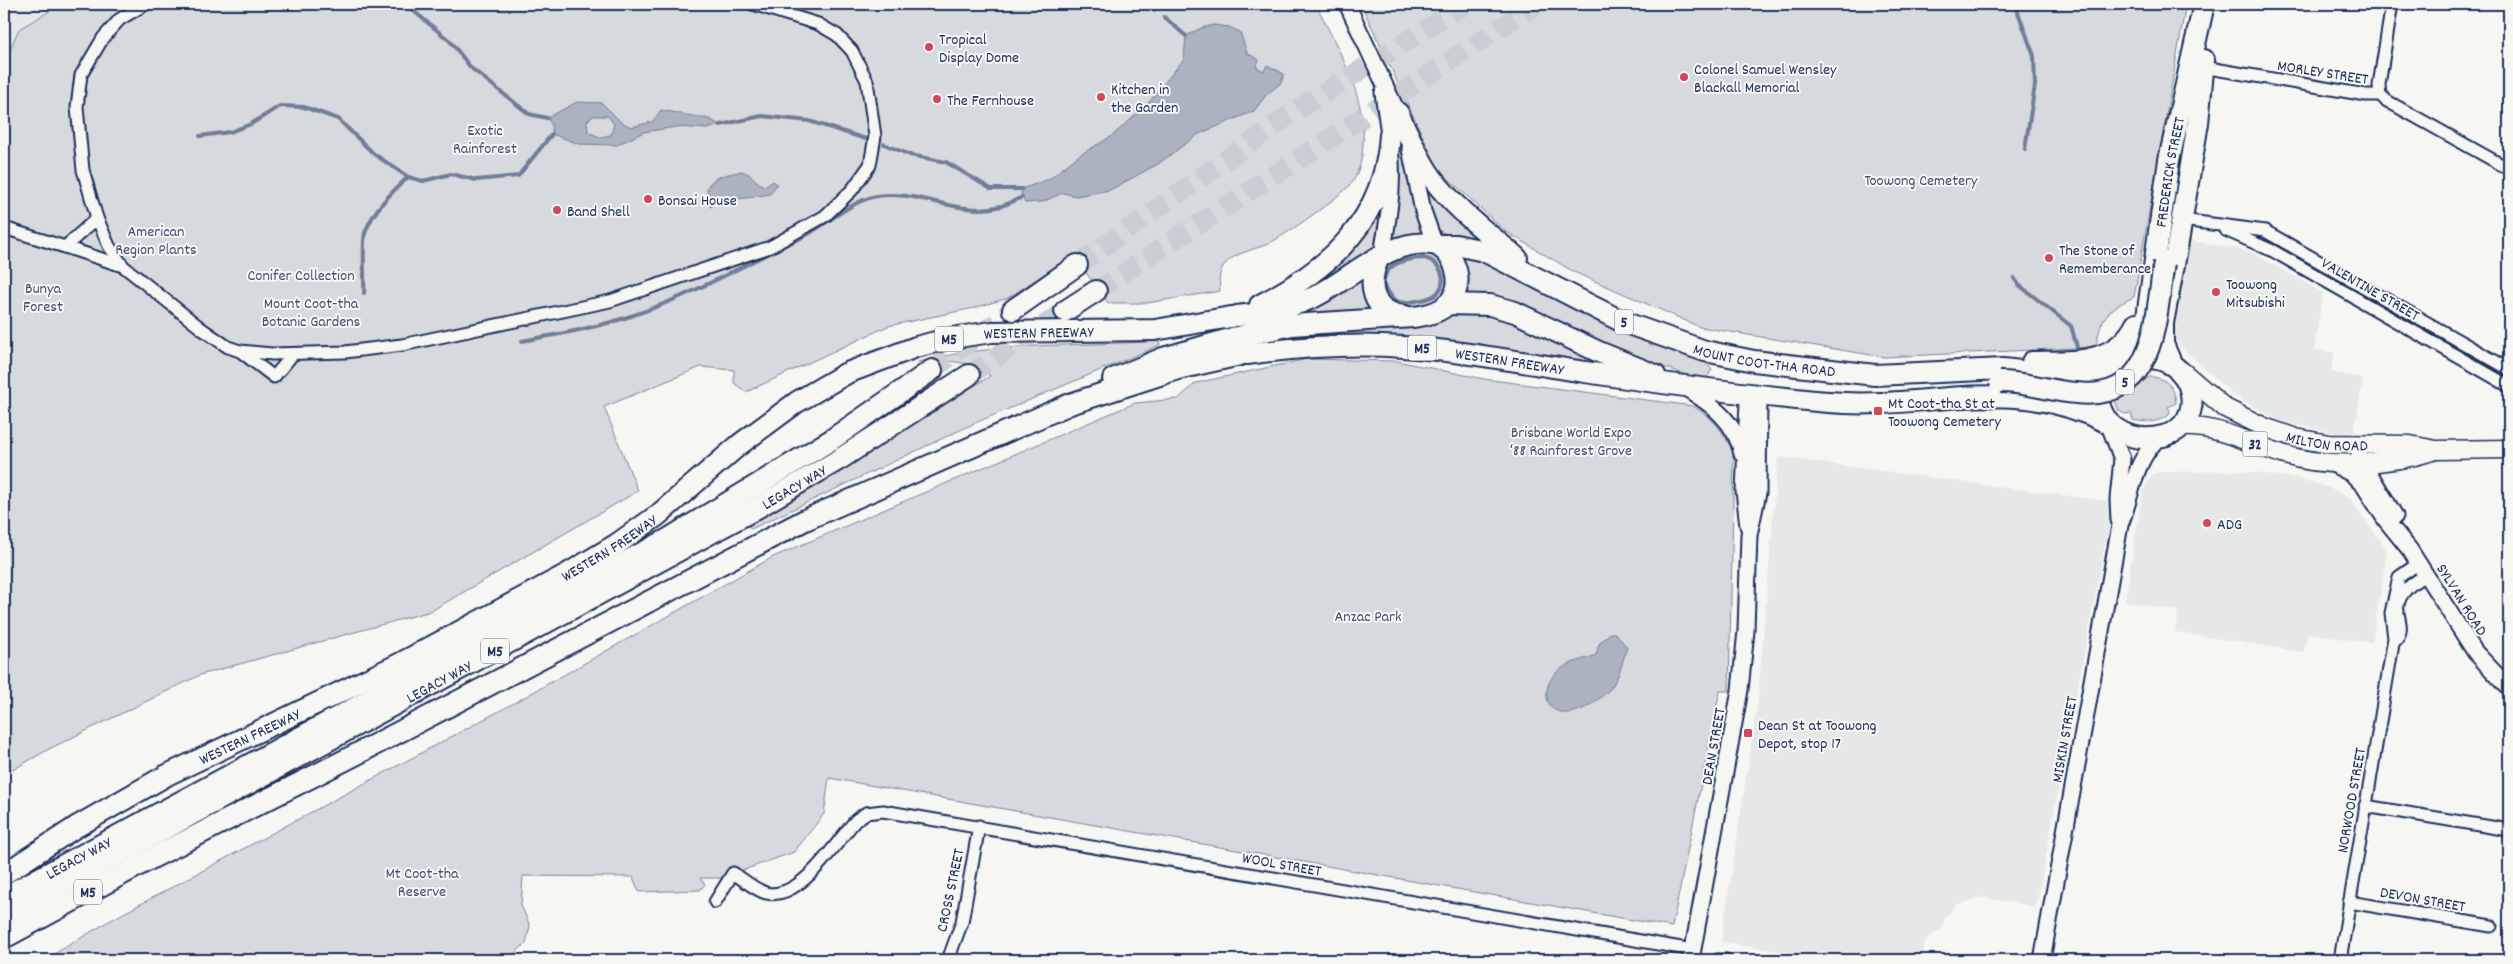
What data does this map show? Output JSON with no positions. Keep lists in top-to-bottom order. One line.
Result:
{"streets":{"highway":["FREDERICK STREET","5","WESTERN FREEWAY","M5","MOUNT COOT-THA ROAD","LEGACY WAY"],"main road":["MILTON ROAD","32"],"street":["MORLEY STREET","VALENTINE STREET","SYLVAN ROAD","MISKIN STREET","DEAN STREET","NORWOOD STREET","WOOL STREET","CROSS STREET","DEVON STREET"]},"crossings":[["MORLEY STREET","FREDERICK STREET"],["MORLEY STREET","5"],["FREDERICK STREET","VALENTINE STREET"],["FREDERICK STREET","5"],["FREDERICK STREET","MOUNT COOT-THA ROAD"],["FREDERICK STREET","MILTON ROAD"],["FREDERICK STREET","MISKIN STREET"],["5","WESTERN FREEWAY"],["5","MOUNT COOT-THA ROAD"],["5","DEAN STREET"],["WESTERN FREEWAY","M5"],["WESTERN FREEWAY","MOUNT COOT-THA ROAD"],["MOUNT COOT-THA ROAD","MILTON ROAD"],["MOUNT COOT-THA ROAD","MISKIN STREET"],["MOUNT COOT-THA ROAD","DEAN STREET"],["MILTON ROAD","SYLVAN ROAD"],["MILTON ROAD","MISKIN STREET"],["SYLVAN ROAD","NORWOOD STREET"],["DEAN STREET","WOOL STREET"],["NORWOOD STREET","DEVON STREET"],["WOOL STREET","CROSS STREET"]],"parks":["Exotic Rainforest","Toowong Cemetery","American Region Plants","Conifer Collection","Bunya Forest","Mount Coot-tha Botanic Gardens","Brisbane World Expo ‘88 Rainforest Grove","Anzac Park","Mt Coot-tha Reserve"],"places":{"other":["Tropical Display Dome","Colonel Samuel Wensley Blackall Memorial","Kitchen in the Garden","The Fernhouse","Bonsai House","Band Shell","The Stone of Rememberance","Toowong Mitsubishi","ADG"],"transit":["Mt Coot-tha St at Toowong Cemetery","Dean St at Toowong Depot, stop 17"]}}
